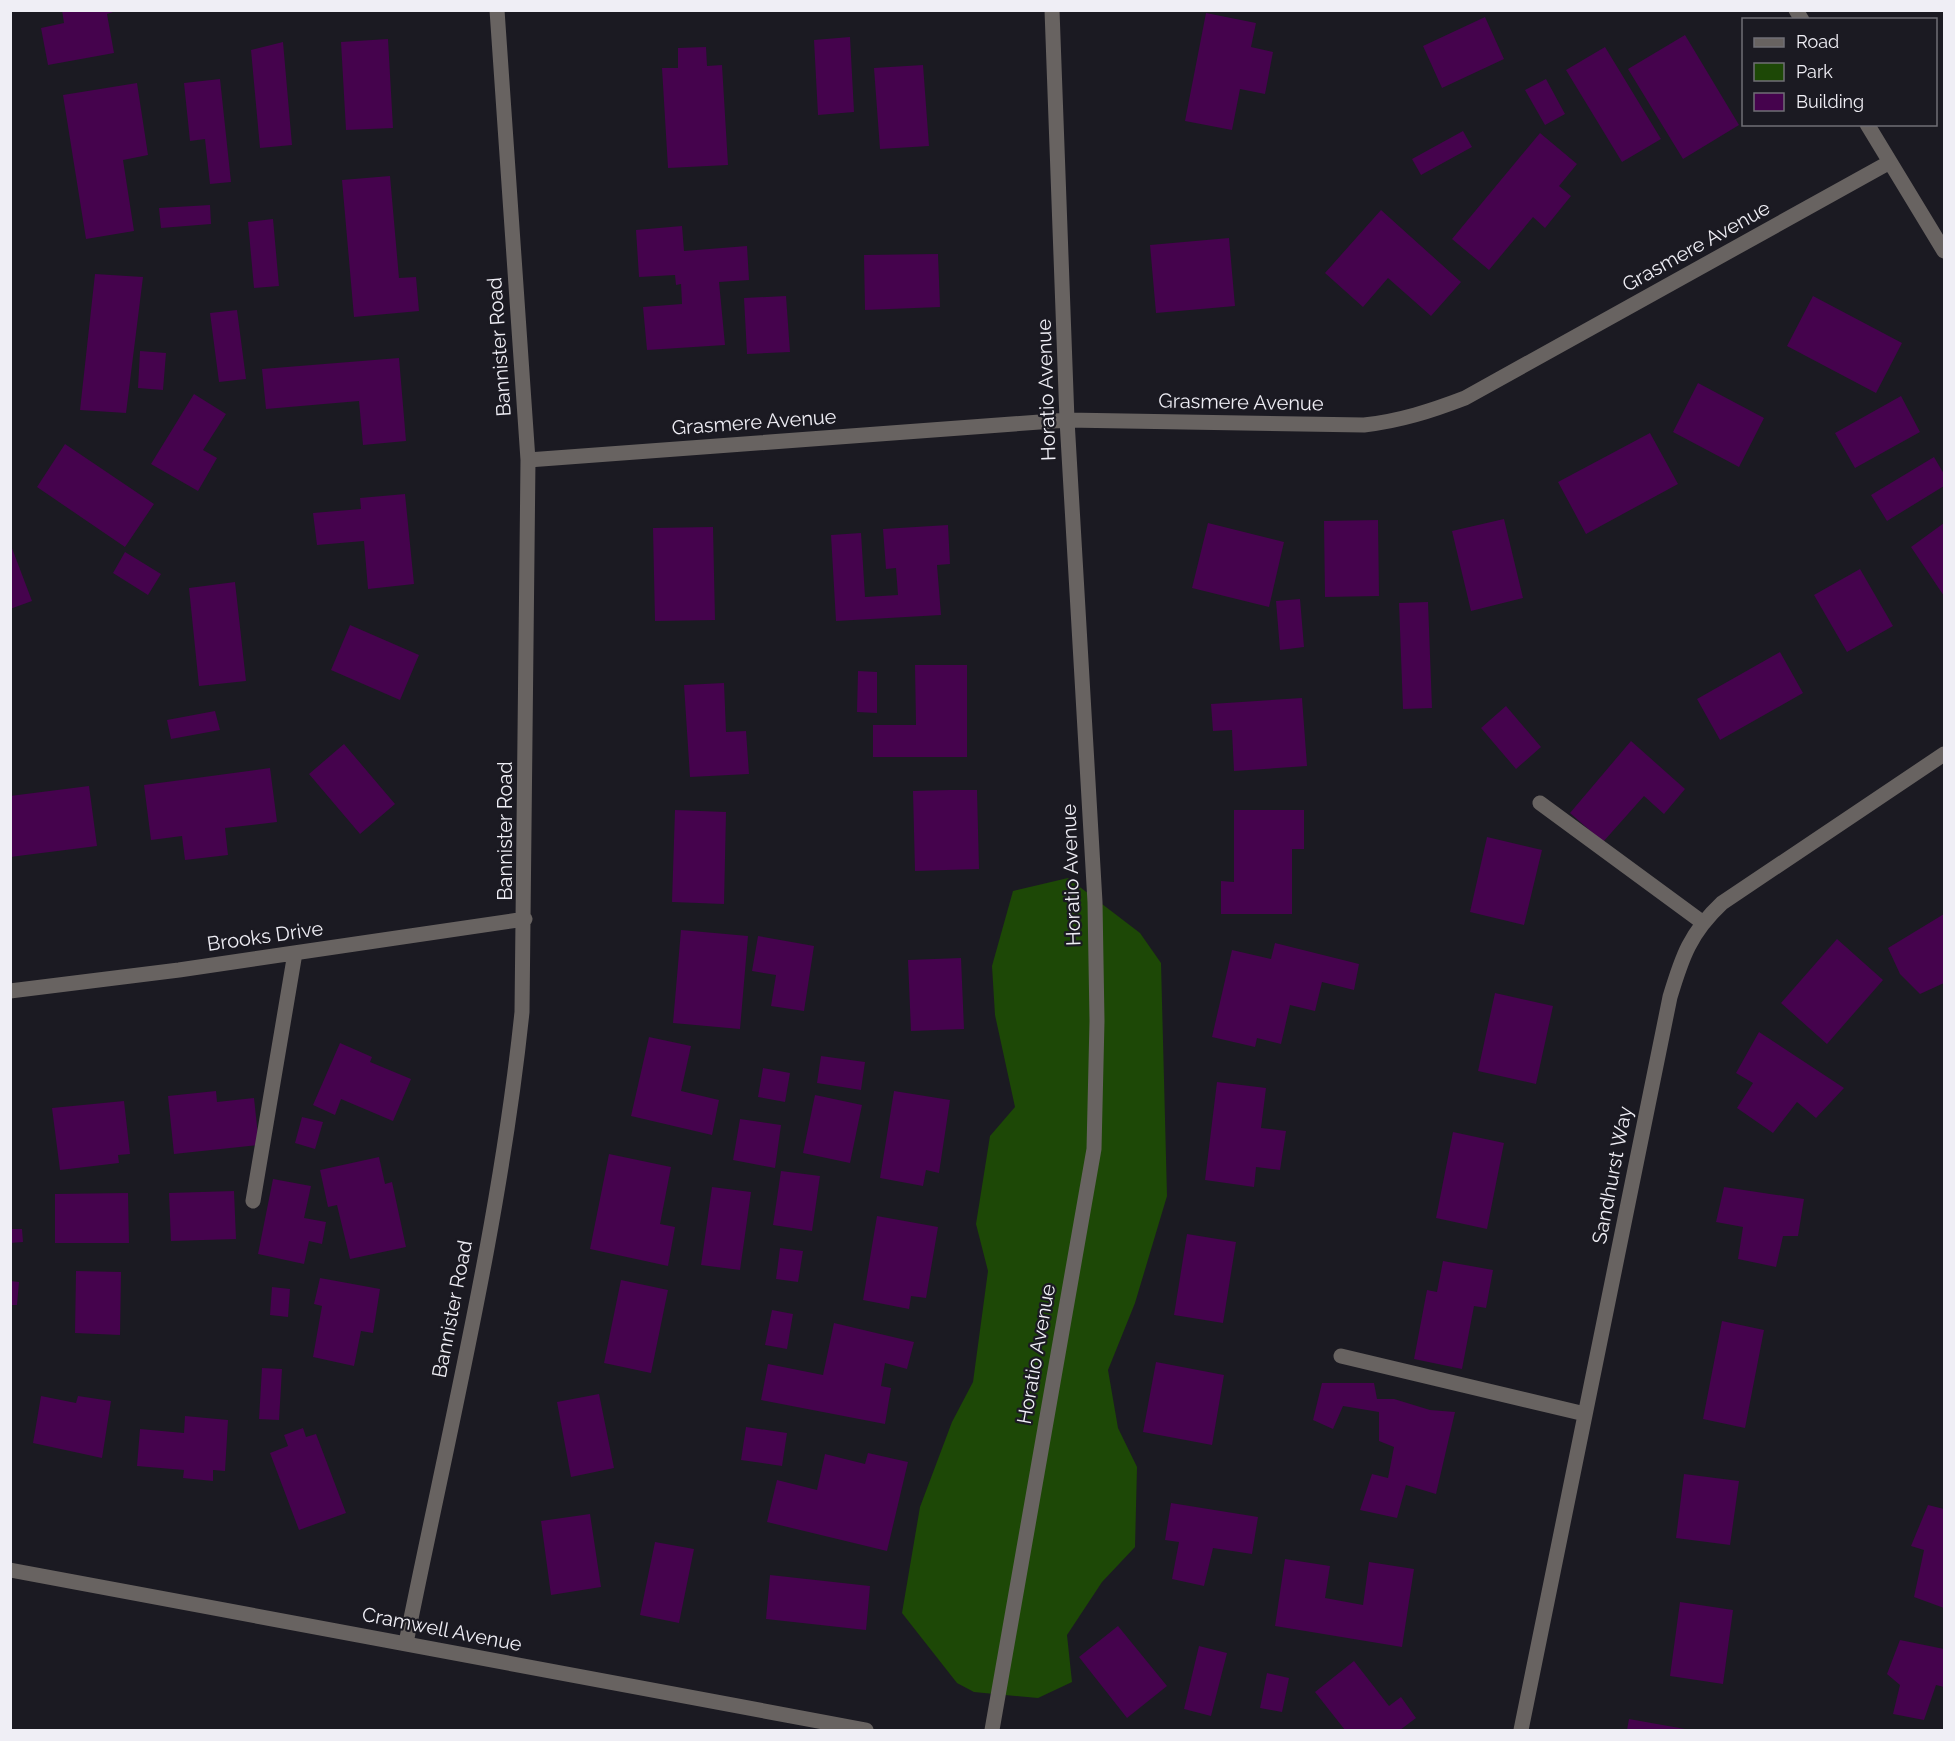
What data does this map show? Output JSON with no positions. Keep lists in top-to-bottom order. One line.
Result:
{"streets":{"street":["Grasmere Avenue","Bannister Road","Horatio Avenue","Brooks Drive","Sandhurst Way","Cramwell Avenue"]},"crossings":[["Grasmere Avenue","Bannister Road"],["Grasmere Avenue","Horatio Avenue"],["Bannister Road","Brooks Drive"],["Bannister Road","Cramwell Avenue"]],"legend":["Road","Park","Building"]}
